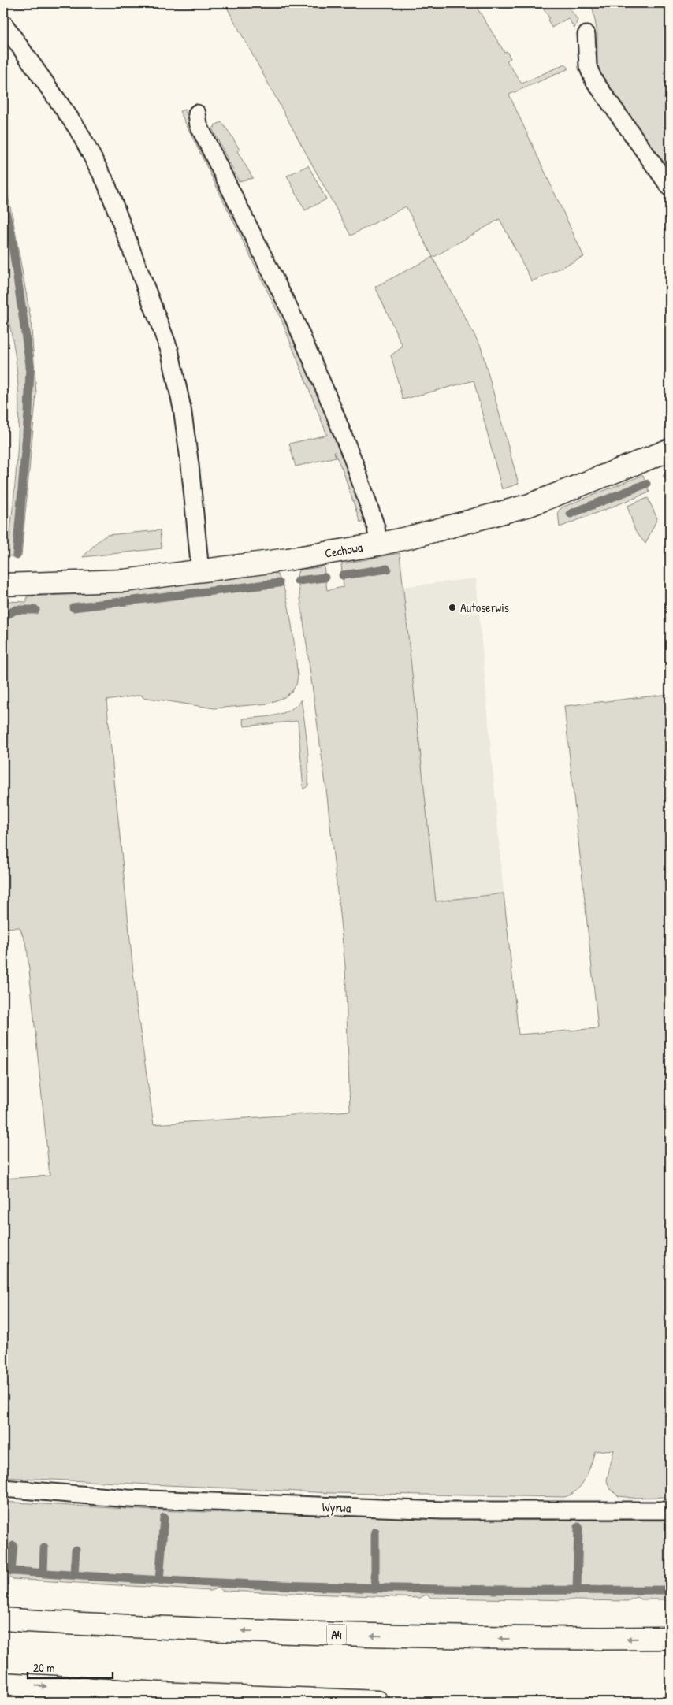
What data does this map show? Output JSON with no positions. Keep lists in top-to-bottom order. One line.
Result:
{"streets":{"main road":["Cechowa","A4"],"lane":["Wyrwa"]},"places":["Autoserwis"],"scale_bar":"20 m"}
